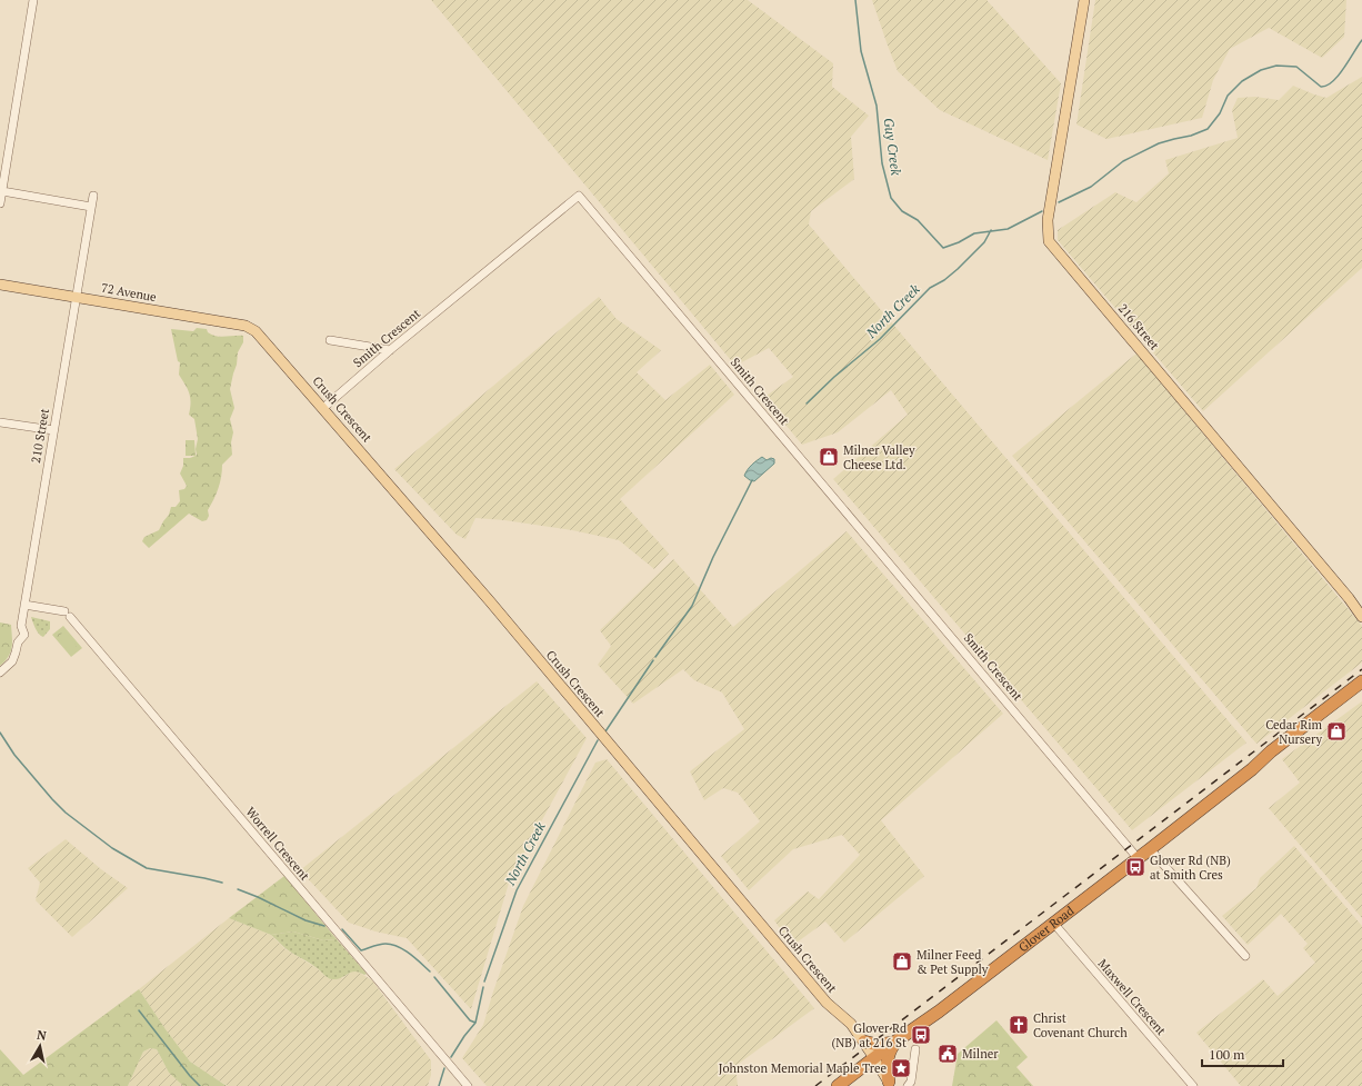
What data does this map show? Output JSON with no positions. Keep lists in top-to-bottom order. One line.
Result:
{"streets":{"highway":["Glover Road"],"main road":["72 Avenue","216 Street","Crush Crescent"],"street":["Smith Crescent","210 Street","Worrell Crescent","Maxwell Crescent"]},"crossings":[["72 Avenue","Crush Crescent"],["72 Avenue","210 Street"],["Smith Crescent","Crush Crescent"],["Smith Crescent","Glover Road"],["Crush Crescent","Glover Road"],["210 Street","Worrell Crescent"],["Glover Road","Maxwell Crescent"]],"water":["Guy Creek","North Creek"],"places":{"shop":["Milner Valley Cheese Ltd.","Cedar Rim Nursery","Milner Feed & Pet Supply"],"bus stop":["Glover Rd (NB) at Smith Cres","Glover Rd (NB) at 216 St"],"church":["Christ Covenant Church"],"public building":["Milner"],"place":["Johnston Memorial Maple Tree"]},"scale_bar":"100 m","north":"top"}
